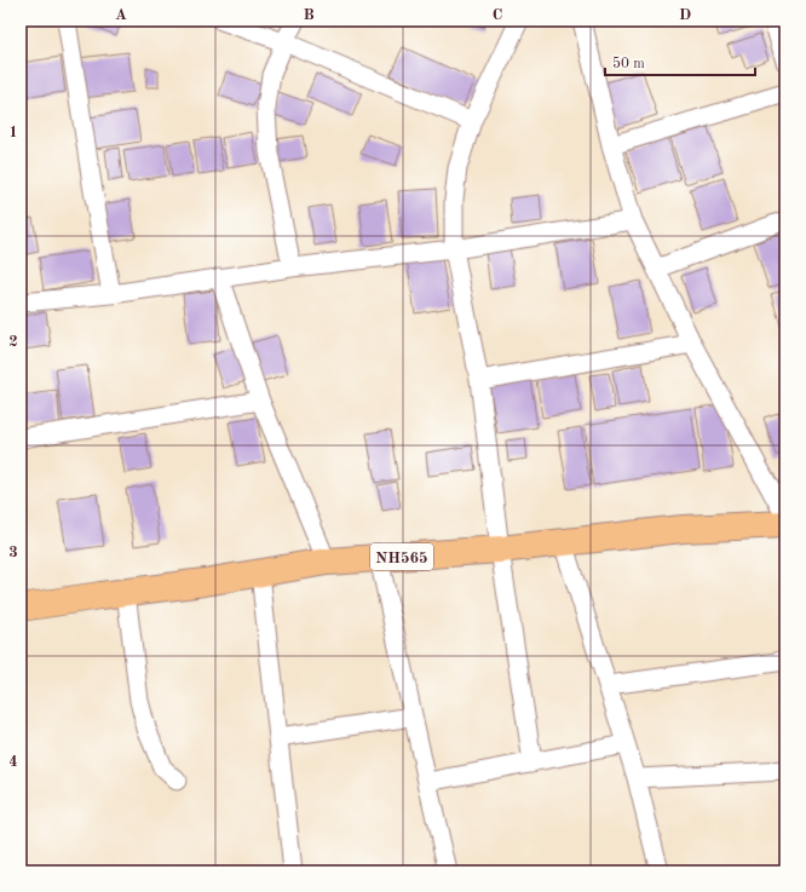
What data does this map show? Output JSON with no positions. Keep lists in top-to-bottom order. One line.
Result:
{"streets":{"highway":["NH565"]},"scale_bar":"50 m","grid":{"columns":["A","B","C","D"],"rows":["1","2","3","4"]}}
